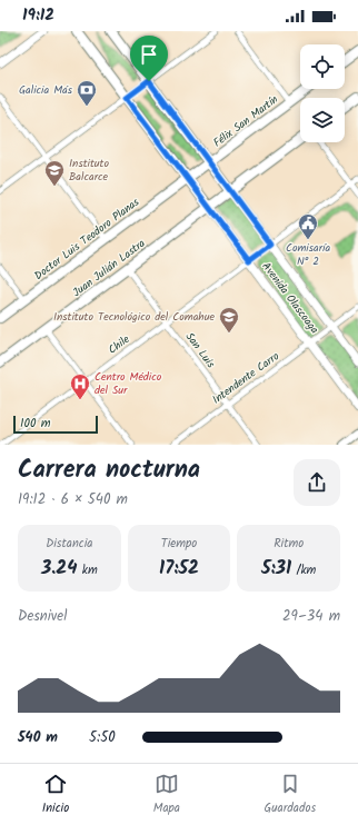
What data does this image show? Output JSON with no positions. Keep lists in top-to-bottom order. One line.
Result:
{"streets":{"main road":["Félix San Martín","Doctor Luis Teodoro Planas","Juan Julián Lastra","Avenida Olascoaga"],"street":["Chile","San Luis","Intendente Carro"]},"crossings":[["Félix San Martín","Doctor Luis Teodoro Planas"],["Félix San Martín","Avenida Olascoaga"],["Doctor Luis Teodoro Planas","Avenida Olascoaga"],["Juan Julián Lastra","Avenida Olascoaga"],["Juan Julián Lastra","San Luis"],["Avenida Olascoaga","Chile"],["Avenida Olascoaga","Intendente Carro"],["Chile","San Luis"],["San Luis","Intendente Carro"]],"places":{"bank":["Galicia Más"],"school or university":["Instituto Balcarce","Instituto Tecnológico del Comahue"],"public building":["Comisaría N° 2"],"hospital":["Centro Médico del Sur"]},"scale_bar":"100 m","page":{"status":"19:12","scale":"100 m","heading":["Carrera nocturna","19:12 · 6 × 540 m"],"stats":[["Distancia","3.24 km"],["Tiempo","17:52"],["Ritmo","5:31 /km"]],"chart":["Desnivel","29–34 m"],"list":[{"name":"540 m","note":"5:50"}],"tabs":["Inicio","Mapa","Guardados"]}}
